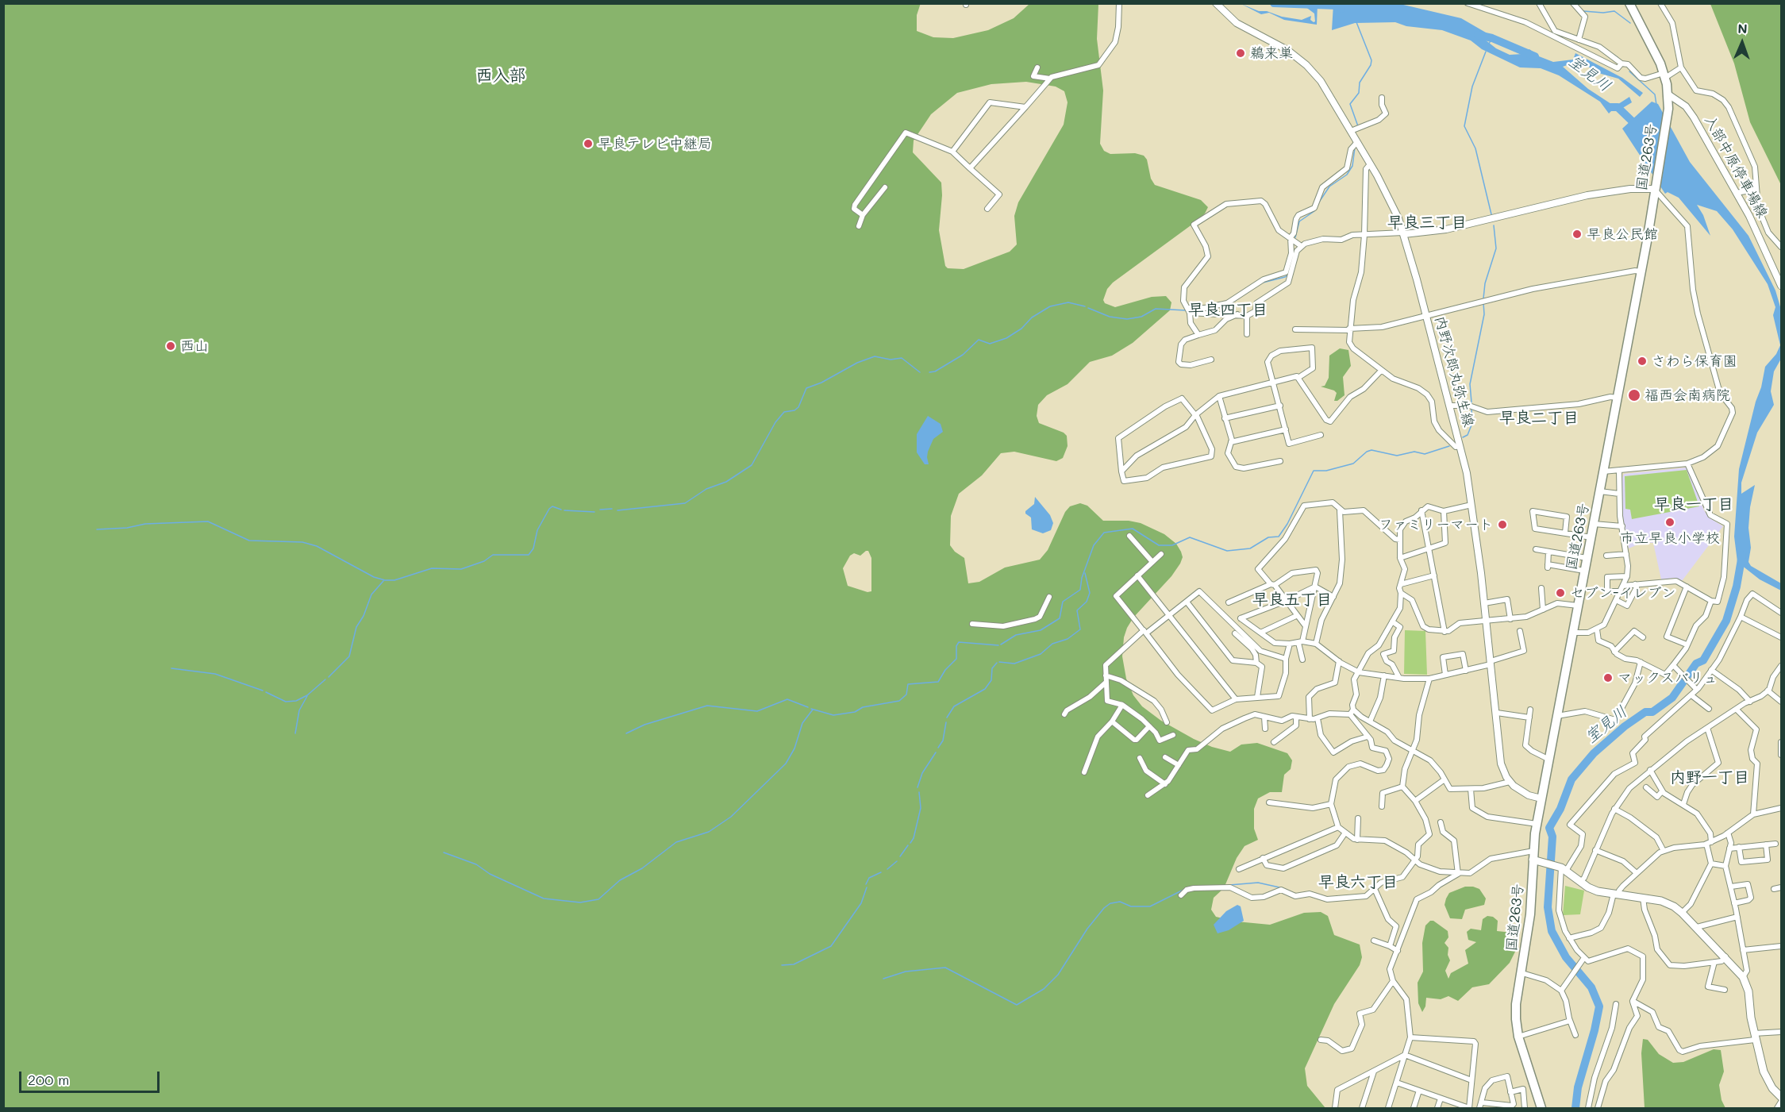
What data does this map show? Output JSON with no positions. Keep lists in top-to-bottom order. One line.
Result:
{"streets":{"highway":["国道263号"],"main road":["入部中原停車場線","内野次郎丸弥生線"]},"crossings":[["国道263号","入部中原停車場線"]],"districts":["西入部","早良三丁目","早良四丁目","早良二丁目","早良一丁目","早良五丁目","内野一丁目","早良六丁目"],"water":["室見川"],"places":["鵜来巣","早良テレビ中継局","早良公民館","西山","さわら保育園","福西会南病院","市立早良小学校","ファミリーマート","セブン-イレブン","マックスバリュ"],"scale_bar":"200 m","north":"top"}
